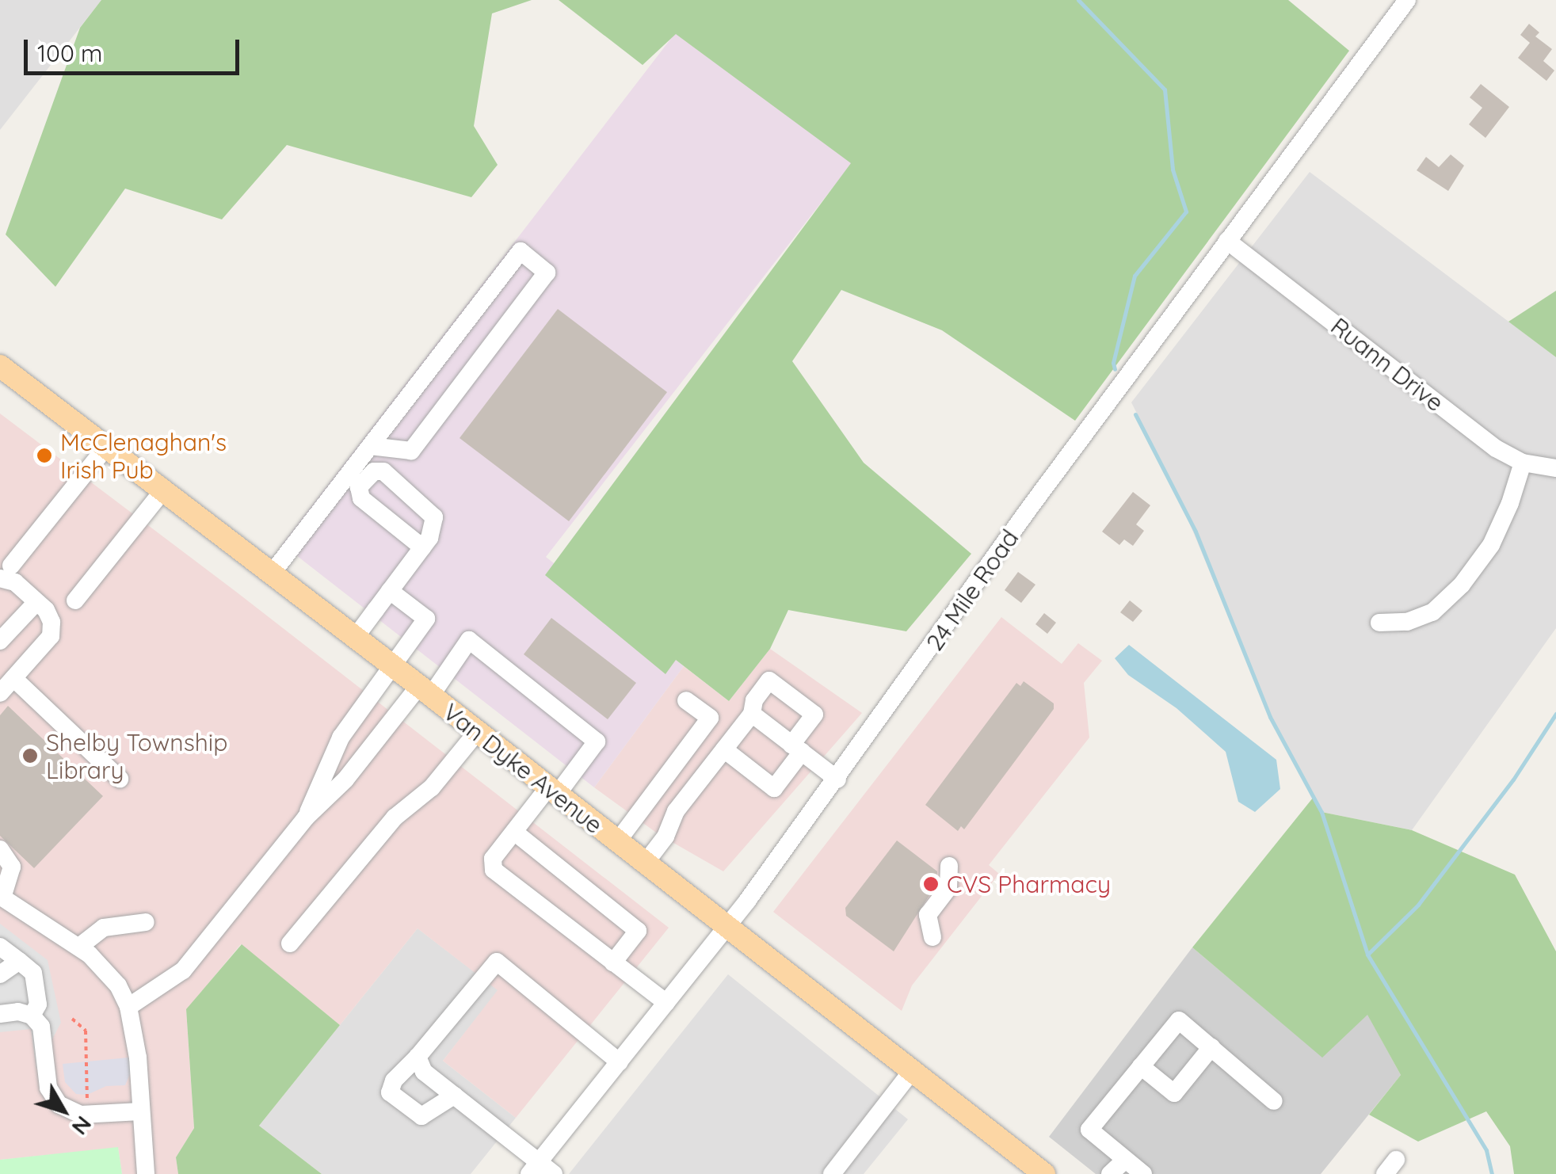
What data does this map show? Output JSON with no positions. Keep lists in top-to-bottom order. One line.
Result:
{"streets":{"main road":["Van Dyke Avenue"],"street":["Ruann Drive","24 Mile Road"]},"crossings":[["Ruann Drive","24 Mile Road"],["24 Mile Road","Van Dyke Avenue"]],"places":["McClenaghan's Irish Pub","Shelby Township Library","CVS Pharmacy"],"scale_bar":"100 m","north":"bottom right"}
